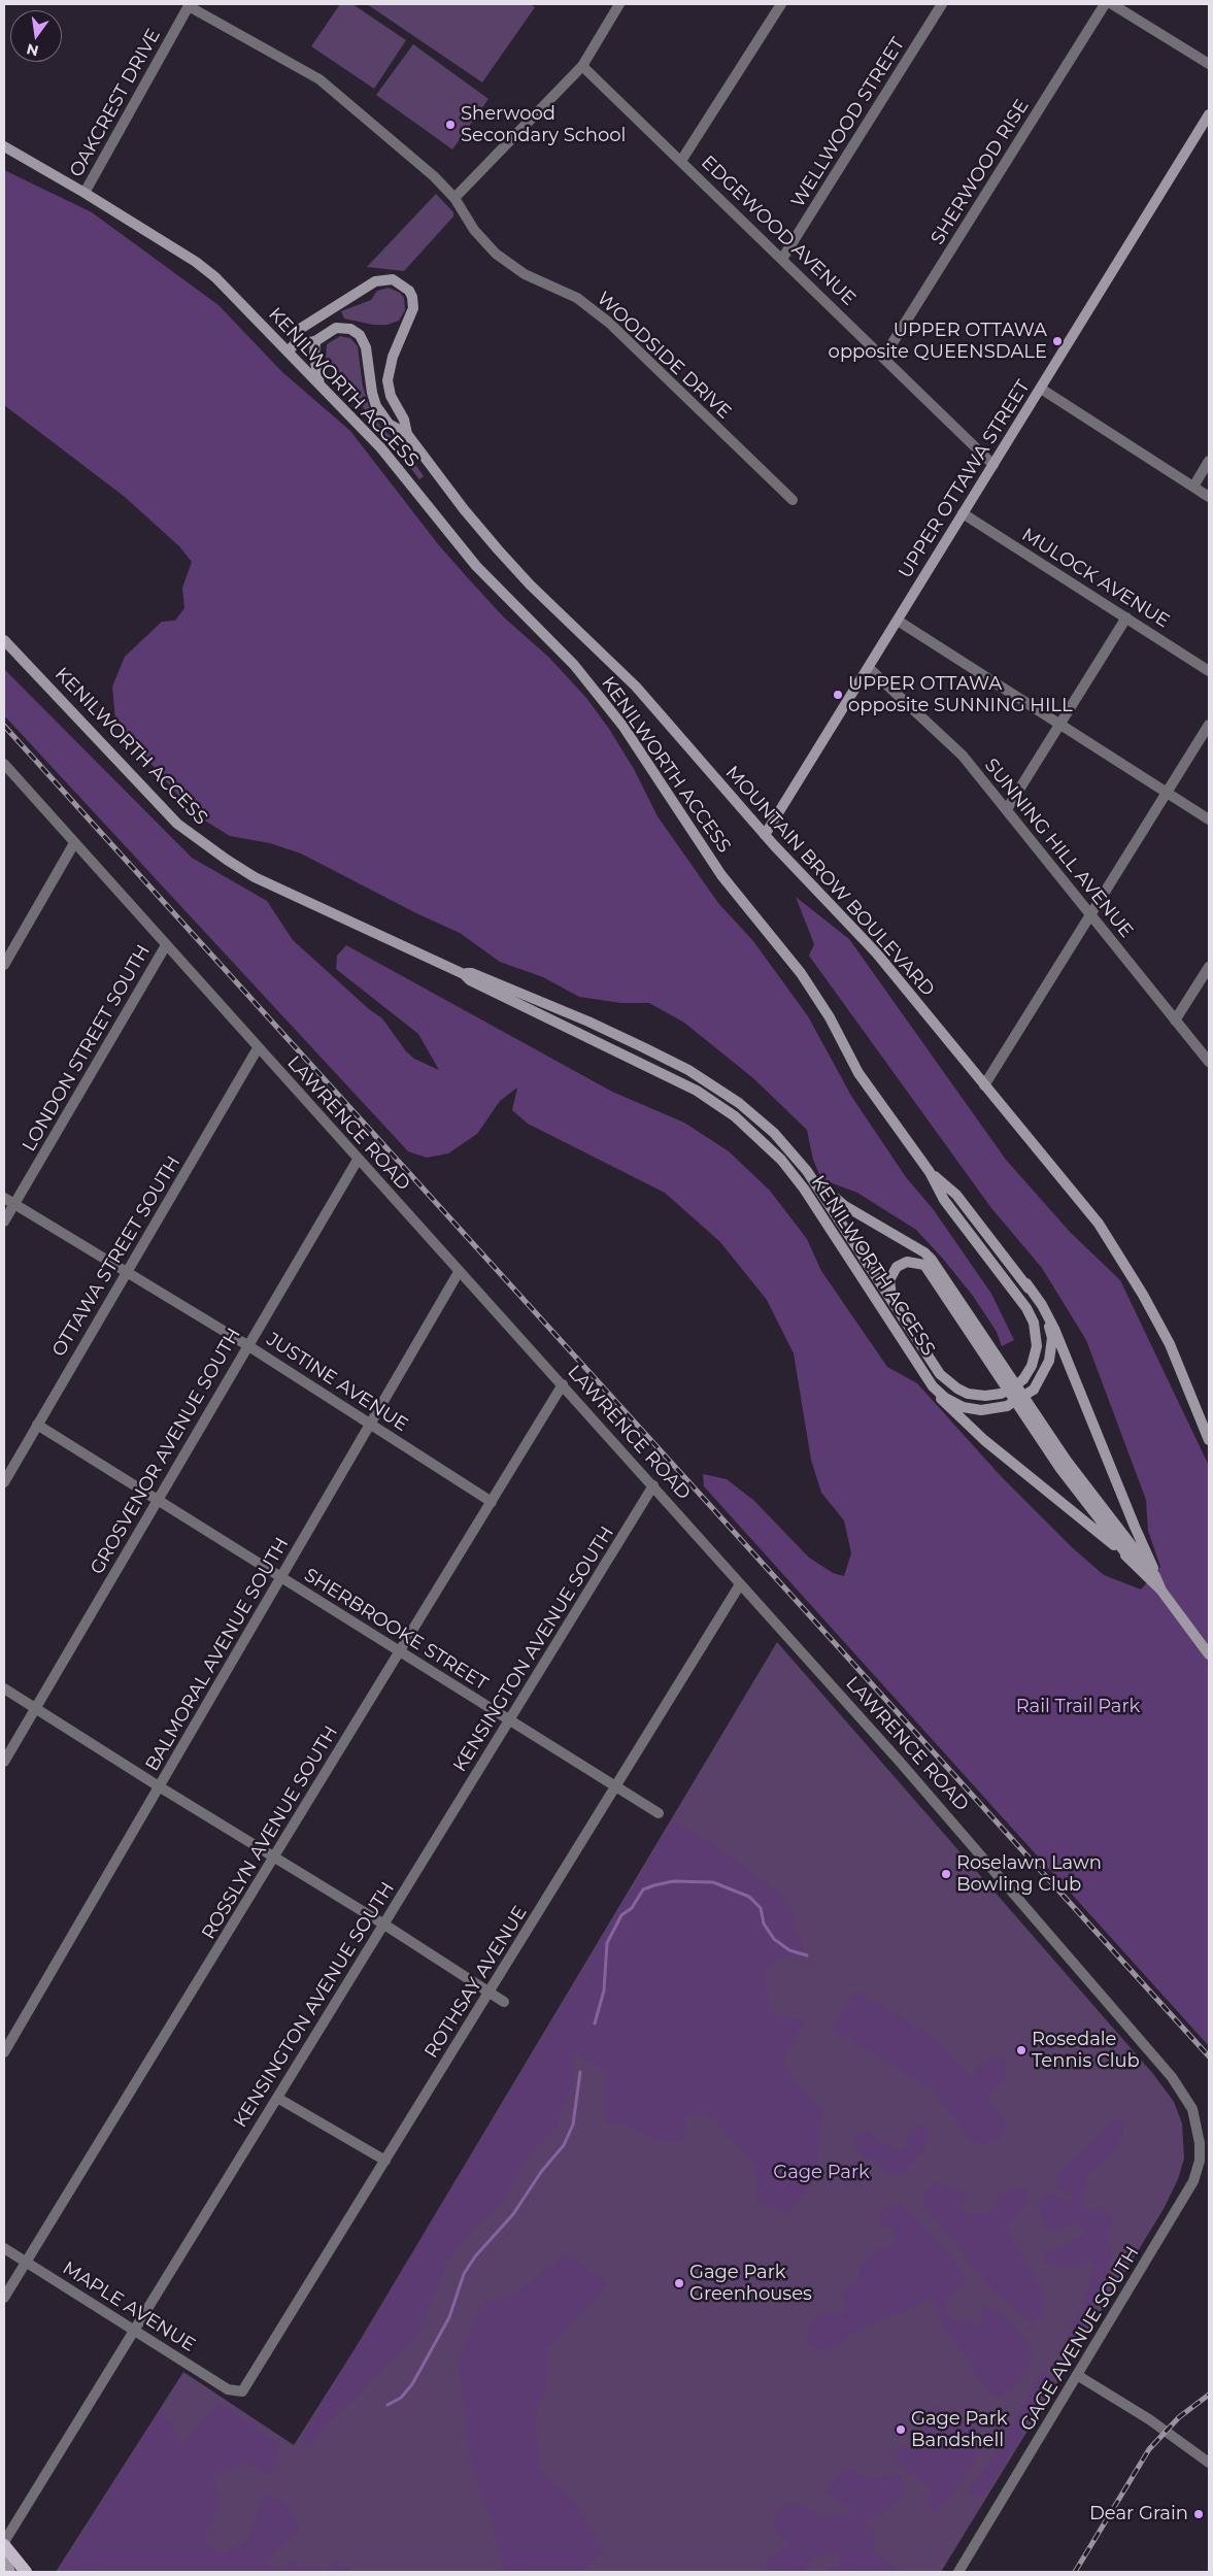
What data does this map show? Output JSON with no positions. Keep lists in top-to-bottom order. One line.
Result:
{"streets":{"main road":["KENILWORTH ACCESS","UPPER OTTAWA STREET","MOUNTAIN BROW BOULEVARD"],"street":["OAKCREST DRIVE","WELLWOOD STREET","SHERWOOD RISE","EDGEWOOD AVENUE","WOODSIDE DRIVE","MULOCK AVENUE","SUNNING HILL AVENUE","LONDON STREET SOUTH","LAWRENCE ROAD","OTTAWA STREET SOUTH","JUSTINE AVENUE","GROSVENOR AVENUE SOUTH","SHERBROOKE STREET","KENSINGTON AVENUE SOUTH","BALMORAL AVENUE SOUTH","ROSSLYN AVENUE SOUTH","ROTHSAY AVENUE","MAPLE AVENUE","GAGE AVENUE SOUTH"]},"crossings":[["OAKCREST DRIVE","WOODSIDE DRIVE"],["OAKCREST DRIVE","KENILWORTH ACCESS"],["WELLWOOD STREET","EDGEWOOD AVENUE"],["SHERWOOD RISE","EDGEWOOD AVENUE"],["EDGEWOOD AVENUE","UPPER OTTAWA STREET"],["KENILWORTH ACCESS","MOUNTAIN BROW BOULEVARD"],["UPPER OTTAWA STREET","MULOCK AVENUE"],["UPPER OTTAWA STREET","SUNNING HILL AVENUE"],["UPPER OTTAWA STREET","MOUNTAIN BROW BOULEVARD"],["LONDON STREET SOUTH","LAWRENCE ROAD"],["LONDON STREET SOUTH","JUSTINE AVENUE"],["LAWRENCE ROAD","OTTAWA STREET SOUTH"],["LAWRENCE ROAD","GROSVENOR AVENUE SOUTH"],["LAWRENCE ROAD","KENSINGTON AVENUE SOUTH"],["LAWRENCE ROAD","BALMORAL AVENUE SOUTH"],["LAWRENCE ROAD","ROSSLYN AVENUE SOUTH"],["LAWRENCE ROAD","ROTHSAY AVENUE"],["LAWRENCE ROAD","GAGE AVENUE SOUTH"],["OTTAWA STREET SOUTH","JUSTINE AVENUE"],["OTTAWA STREET SOUTH","SHERBROOKE STREET"],["JUSTINE AVENUE","GROSVENOR AVENUE SOUTH"],["JUSTINE AVENUE","BALMORAL AVENUE SOUTH"],["JUSTINE AVENUE","ROSSLYN AVENUE SOUTH"],["GROSVENOR AVENUE SOUTH","SHERBROOKE STREET"],["SHERBROOKE STREET","KENSINGTON AVENUE SOUTH"],["SHERBROOKE STREET","BALMORAL AVENUE SOUTH"],["SHERBROOKE STREET","ROSSLYN AVENUE SOUTH"],["SHERBROOKE STREET","ROTHSAY AVENUE"],["KENSINGTON AVENUE SOUTH","MAPLE AVENUE"],["ROSSLYN AVENUE SOUTH","MAPLE AVENUE"],["ROTHSAY AVENUE","MAPLE AVENUE"]],"parks":["Rail Trail Park","Gage Park"],"places":["Sherwood Secondary School","UPPER OTTAWA opposite QUEENSDALE","UPPER OTTAWA opposite SUNNING HILL","Roselawn Lawn Bowling Club","Rosedale Tennis Club","Gage Park Greenhouses","Gage Park Bandshell","Dear Grain"],"north":"bottom"}
